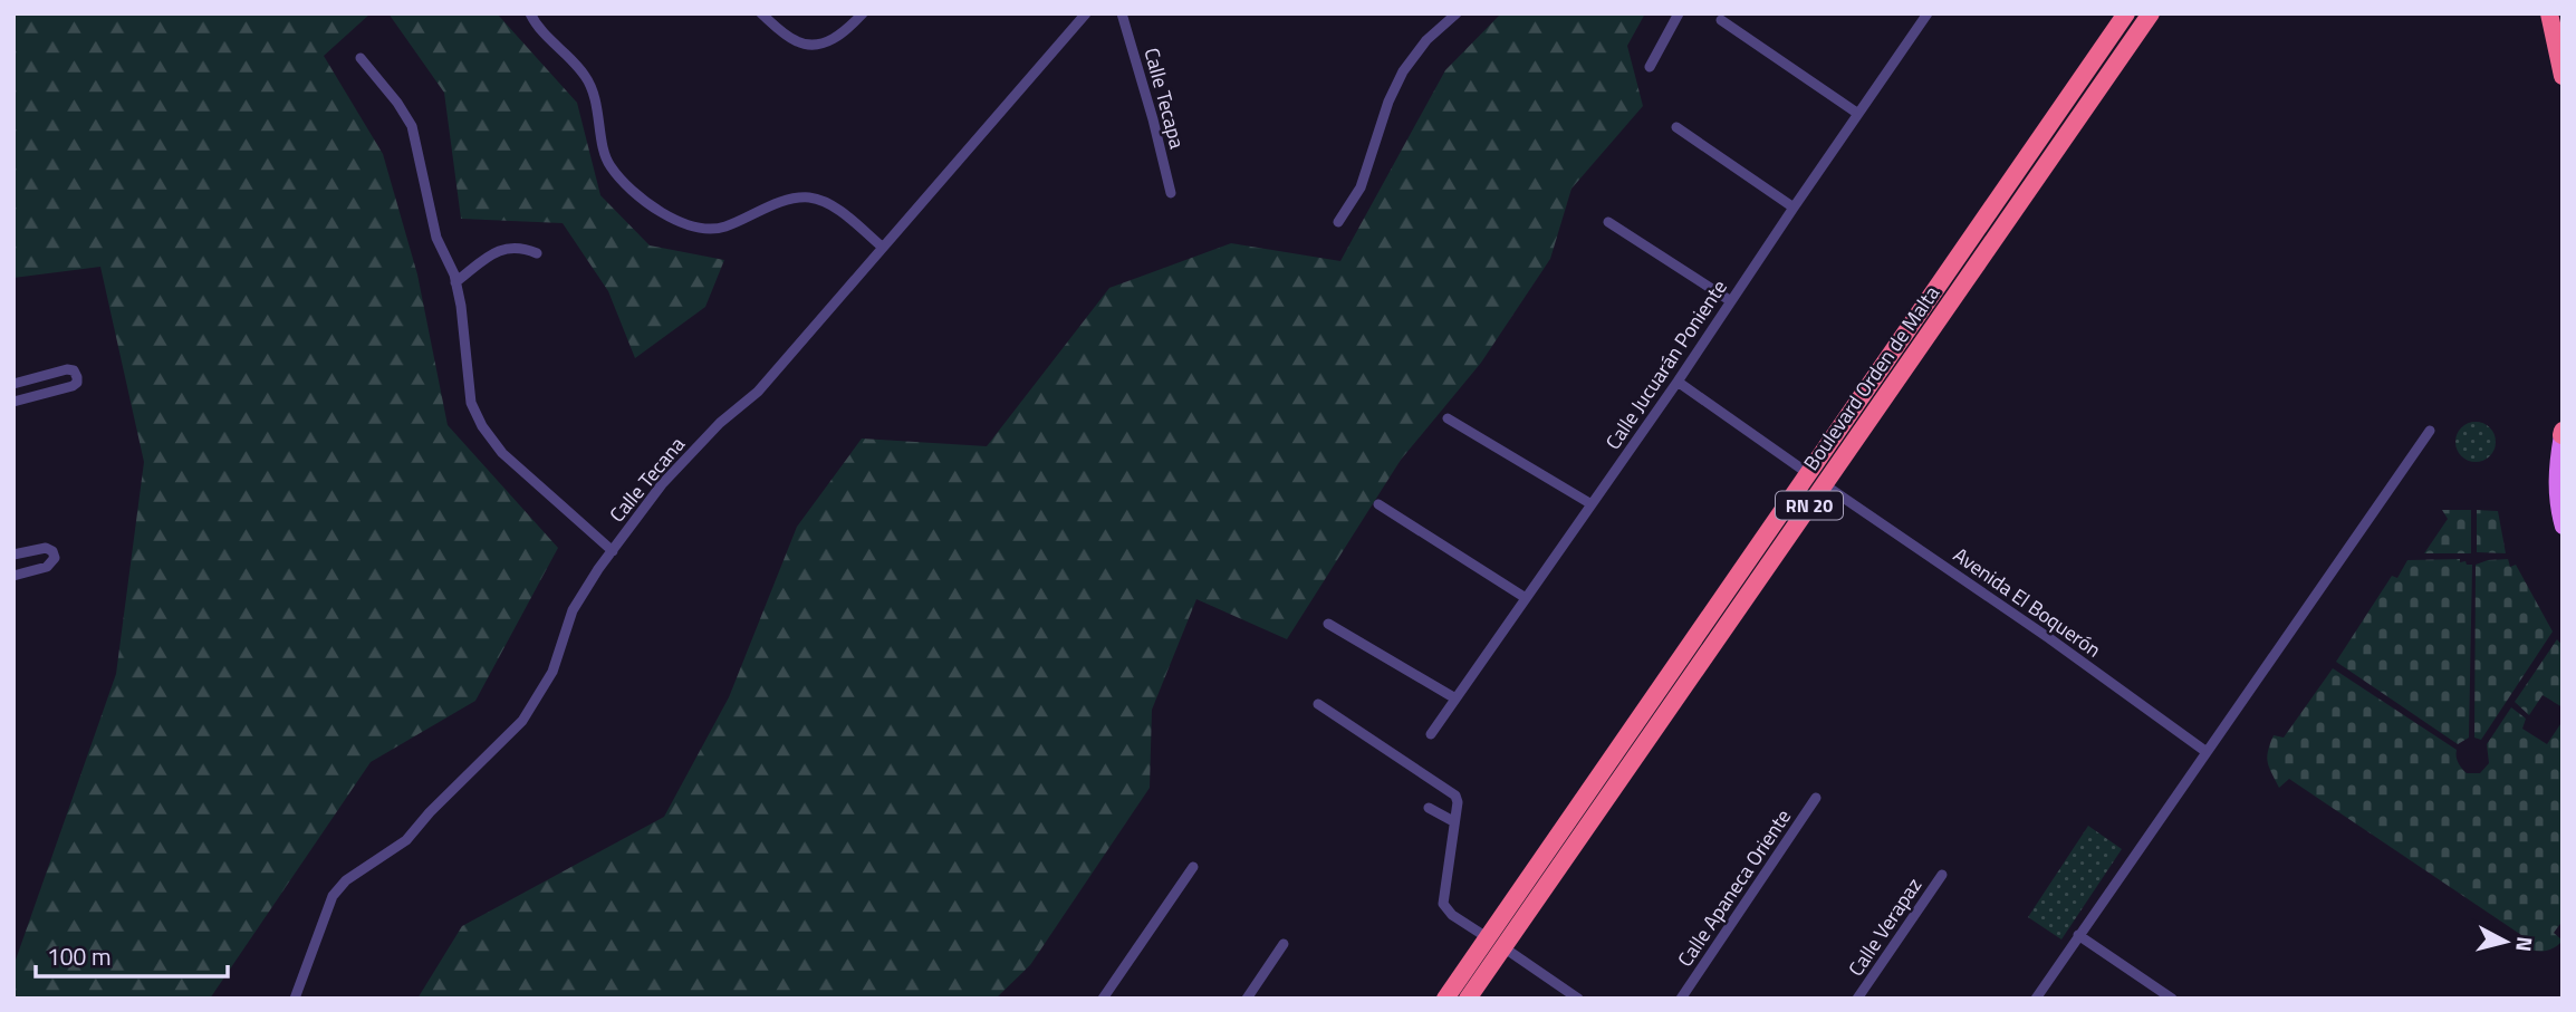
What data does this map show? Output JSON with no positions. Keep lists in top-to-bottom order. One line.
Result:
{"streets":{"highway":["Boulevard Orden de Malta","RN 20"],"street":["Calle Tecapa","Calle Jucuarán Poniente","Calle Tecana","Avenida El Boquerón","Calle Apaneca Oriente","Calle Verapaz"]},"crossings":[["Calle Jucuarán Poniente","Avenida El Boquerón"],["Boulevard Orden de Malta","Avenida El Boquerón"]],"scale_bar":"100 m","north":"right"}
